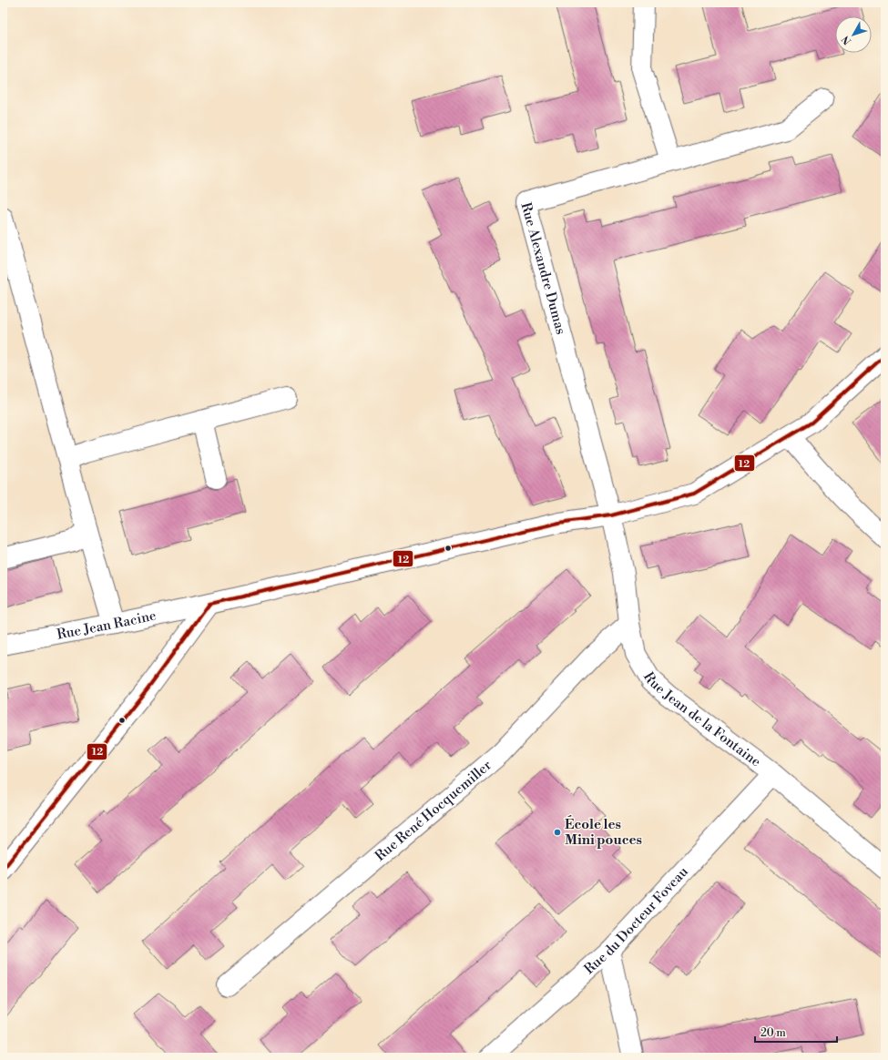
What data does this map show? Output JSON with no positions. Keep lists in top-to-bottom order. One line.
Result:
{"streets":{"street":["Rue Alexandre Dumas","Rue Jean Racine","Rue Jean de la Fontaine","Rue René Hocquemiller","Rue du Docteur Foveau"]},"crossings":[["Rue Alexandre Dumas","Rue Jean Racine"],["Rue Alexandre Dumas","Rue Jean de la Fontaine"],["Rue Jean Racine","Rue Jean de la Fontaine"],["Rue Jean de la Fontaine","Rue René Hocquemiller"],["Rue Jean de la Fontaine","Rue du Docteur Foveau"]],"places":["École les Mini pouces"],"lines":["transit line 12"],"scale_bar":"20 m","north":"bottom left"}
